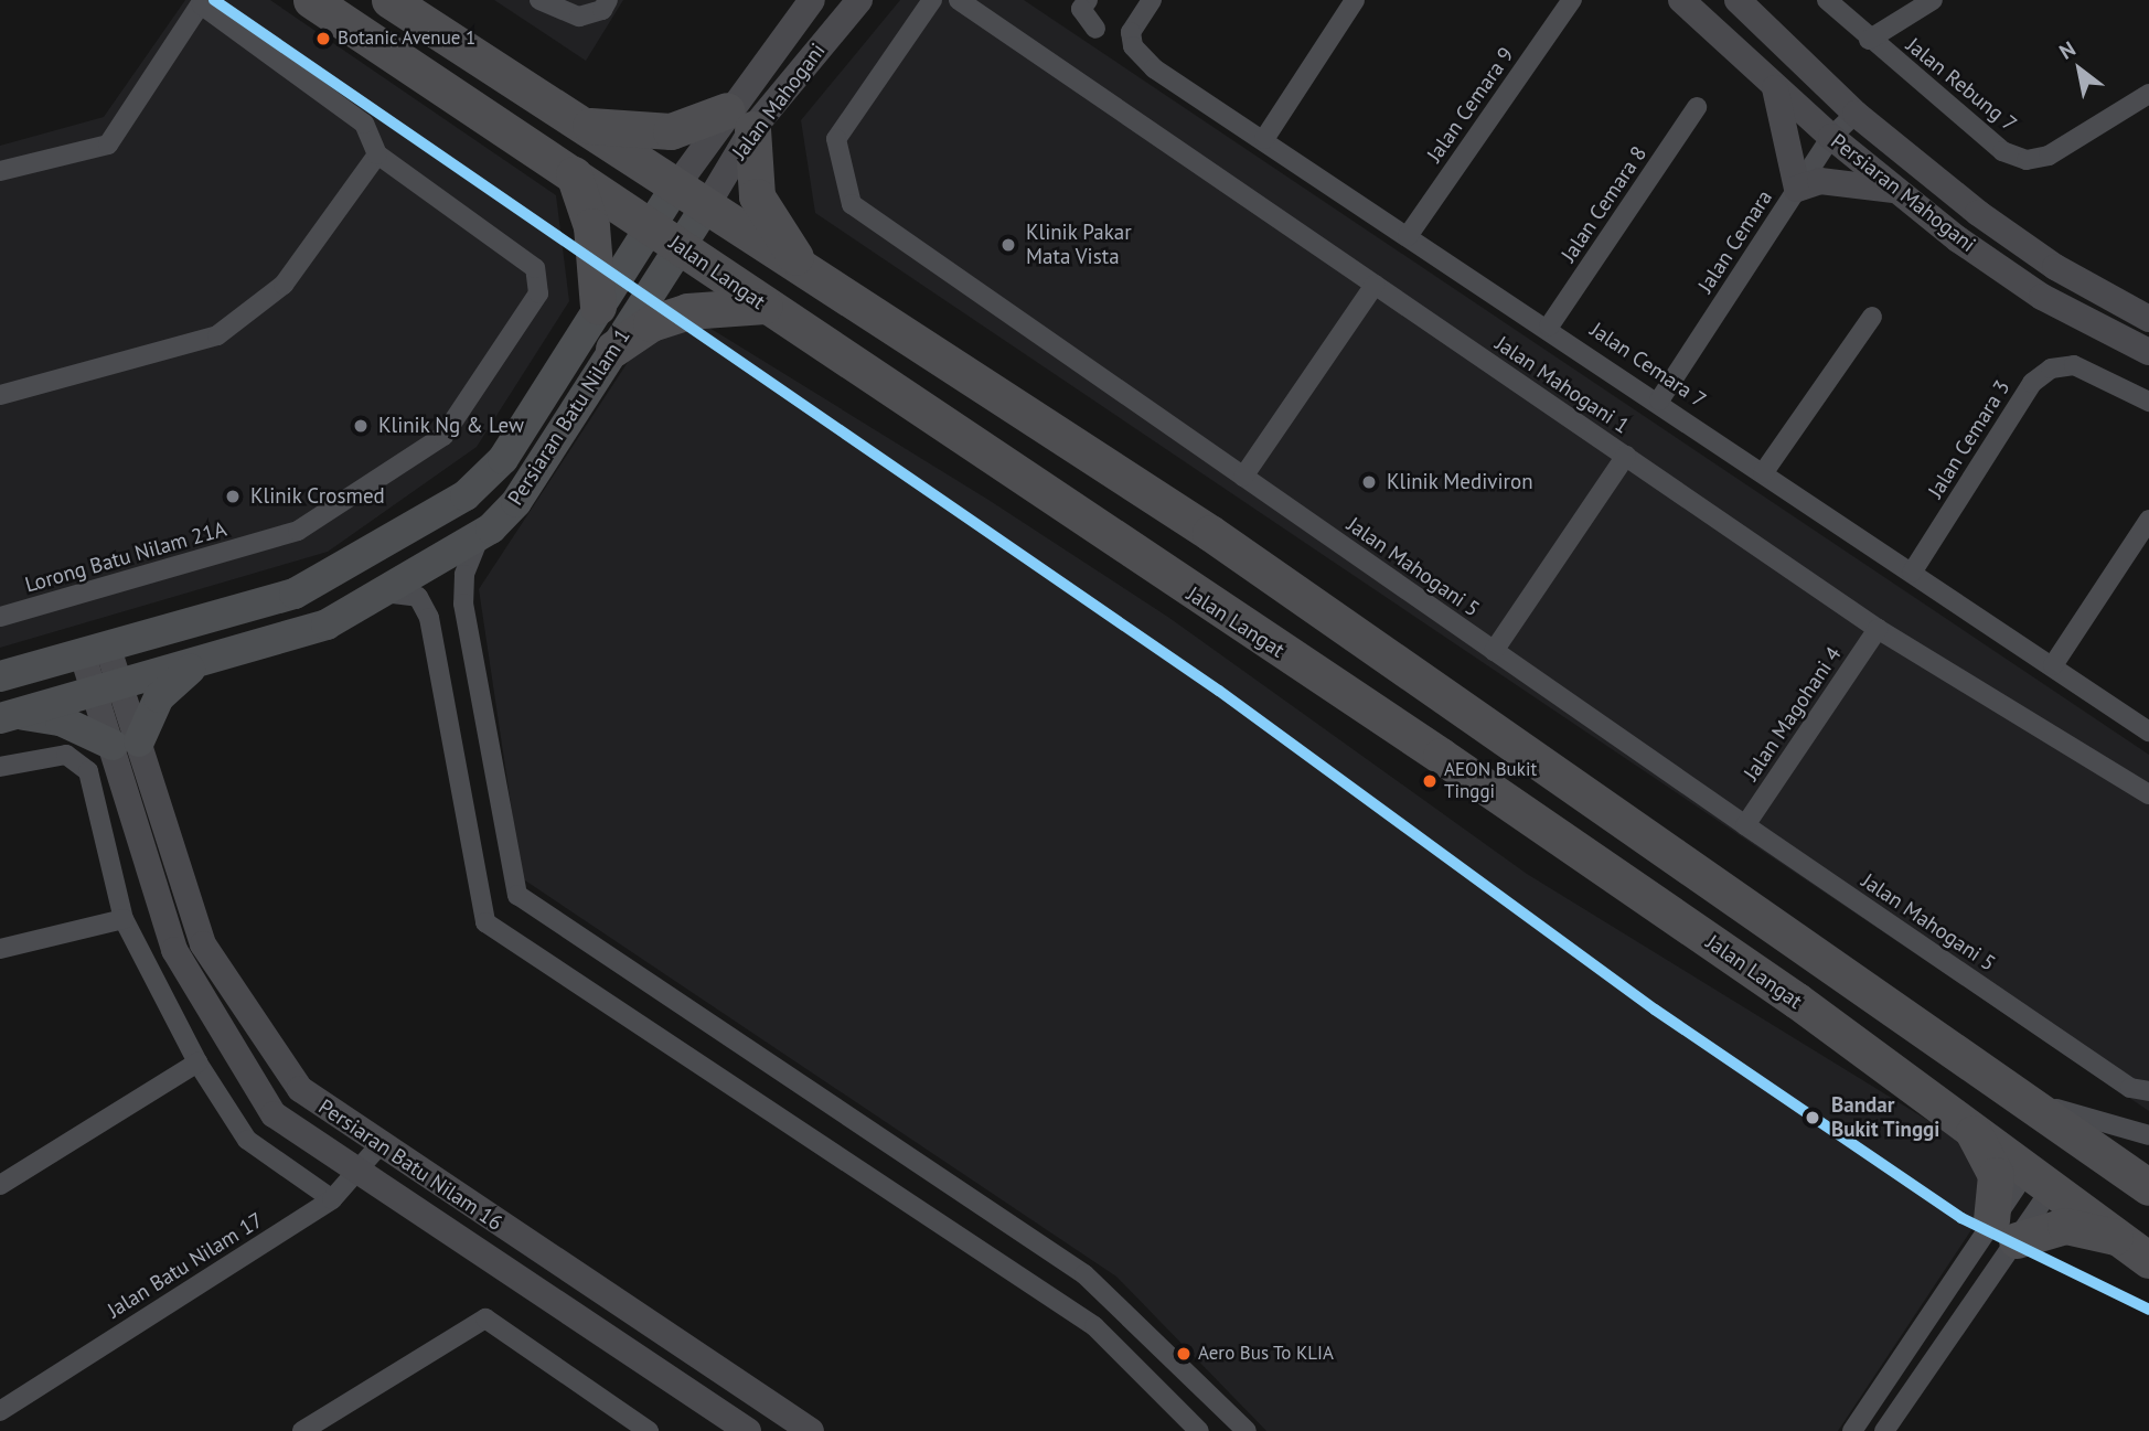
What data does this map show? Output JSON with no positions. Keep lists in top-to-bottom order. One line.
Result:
{"streets":{"highway":["Jalan Langat"],"main road":["Persiaran Batu Nilam 1"],"street":["Jalan Rebung 7","Jalan Mahogani","Jalan Cemara 9","Persiaran Mahogani","Jalan Cemara 8","Jalan Cemara","Jalan Cemara 7","Jalan Mahogani 1","Jalan Cemara 3","Lorong Batu Nilam 21A","Jalan Mahogani 5","Jalan Magohani 4","Persiaran Batu Nilam 16","Jalan Batu Nilam 17"]},"crossings":[["Jalan Mahogani","Persiaran Batu Nilam 1"],["Jalan Cemara 9","Jalan Cemara 7"],["Persiaran Mahogani","Jalan Cemara"],["Jalan Cemara 8","Jalan Cemara 7"],["Jalan Cemara","Jalan Cemara 7"],["Jalan Langat","Persiaran Batu Nilam 1"],["Jalan Cemara 7","Jalan Cemara 3"],["Jalan Mahogani 1","Jalan Magohani 4"],["Persiaran Batu Nilam 1","Persiaran Batu Nilam 16"],["Jalan Mahogani 5","Jalan Magohani 4"],["Persiaran Batu Nilam 16","Jalan Batu Nilam 17"]],"places":["Botanic Avenue 1","Klinik Pakar Mata Vista","Klinik Ng & Lew","Klinik Mediviron","Klinik Crosmed","AEON Bukit Tinggi","Bandar Bukit Tinggi","Aero Bus To KLIA"],"north":"top left"}
